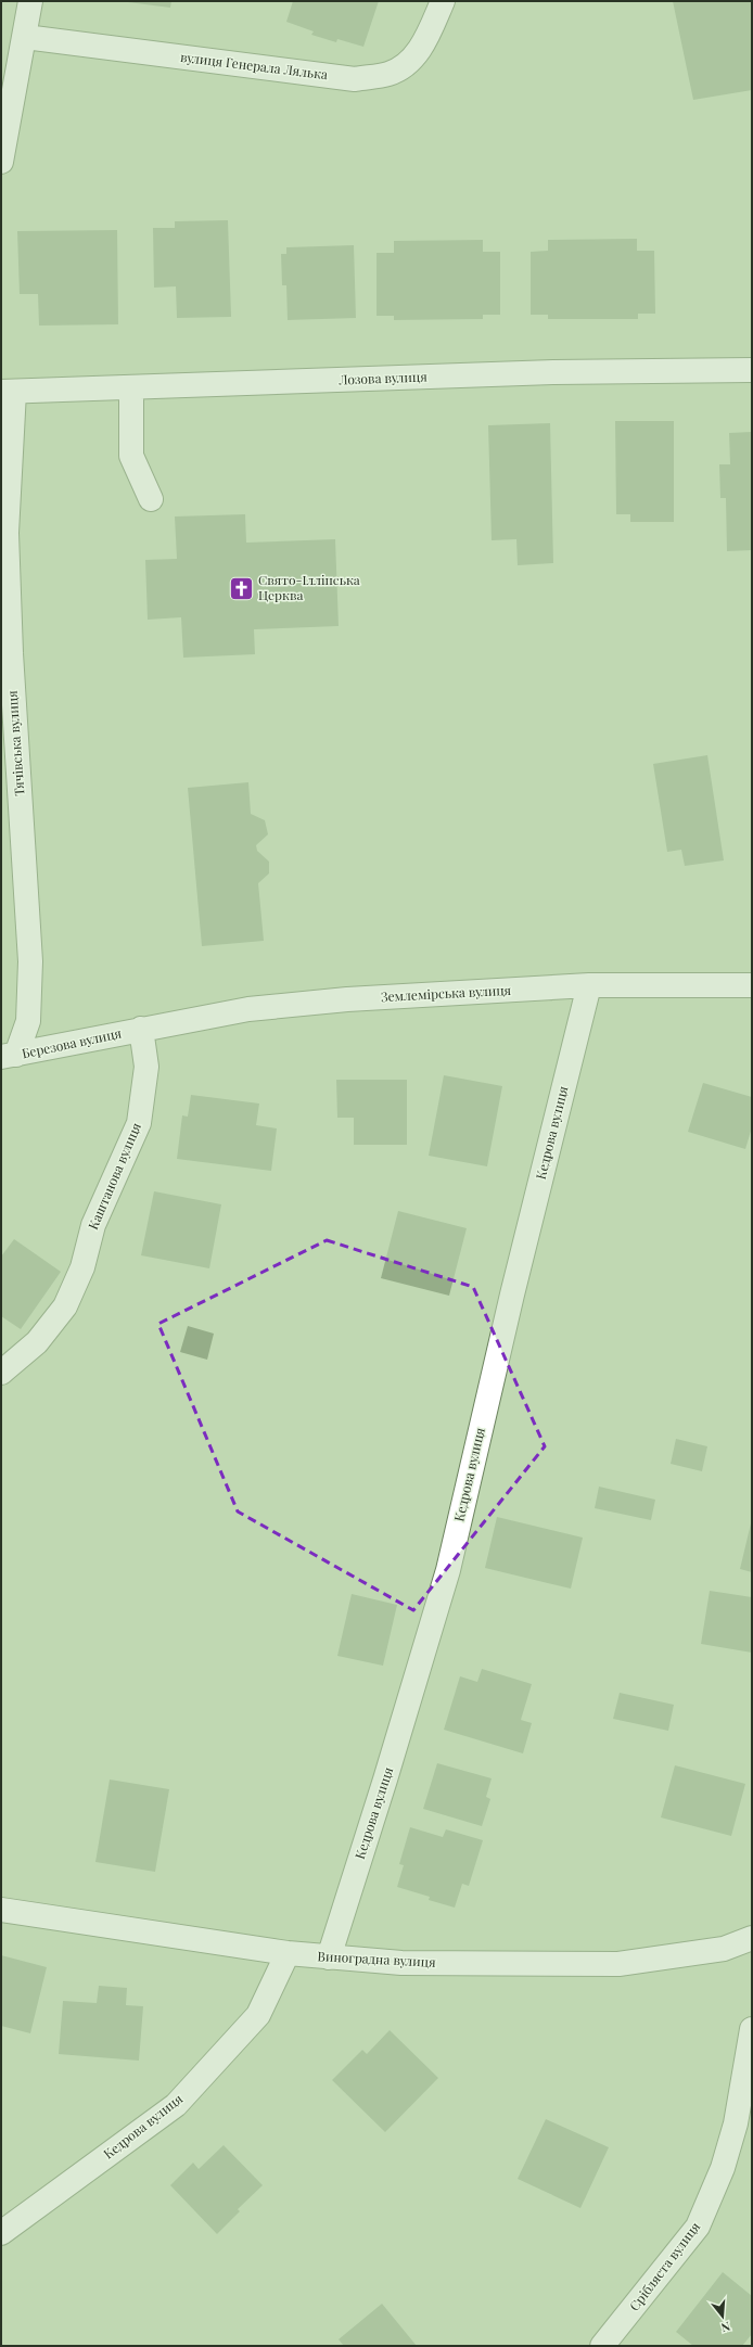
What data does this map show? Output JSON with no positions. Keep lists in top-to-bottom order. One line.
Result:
{"streets":{"street":["вулиця Генерала Лялька","Лозова вулиця","Тячівська вулиця","Землемірська вулиця","Березова вулиця","Кедрова вулиця","Каштанова вулиця","Виноградна вулиця","Срібляста вулиця"]},"crossings":[["Лозова вулиця","Тячівська вулиця"],["Тячівська вулиця","Березова вулиця"],["Землемірська вулиця","Березова вулиця"],["Землемірська вулиця","Кедрова вулиця"],["Землемірська вулиця","Каштанова вулиця"],["Березова вулиця","Каштанова вулиця"],["Кедрова вулиця","Виноградна вулиця"]],"places":{"church":["Свято-Іллінська Церква"]},"north":"bottom"}
